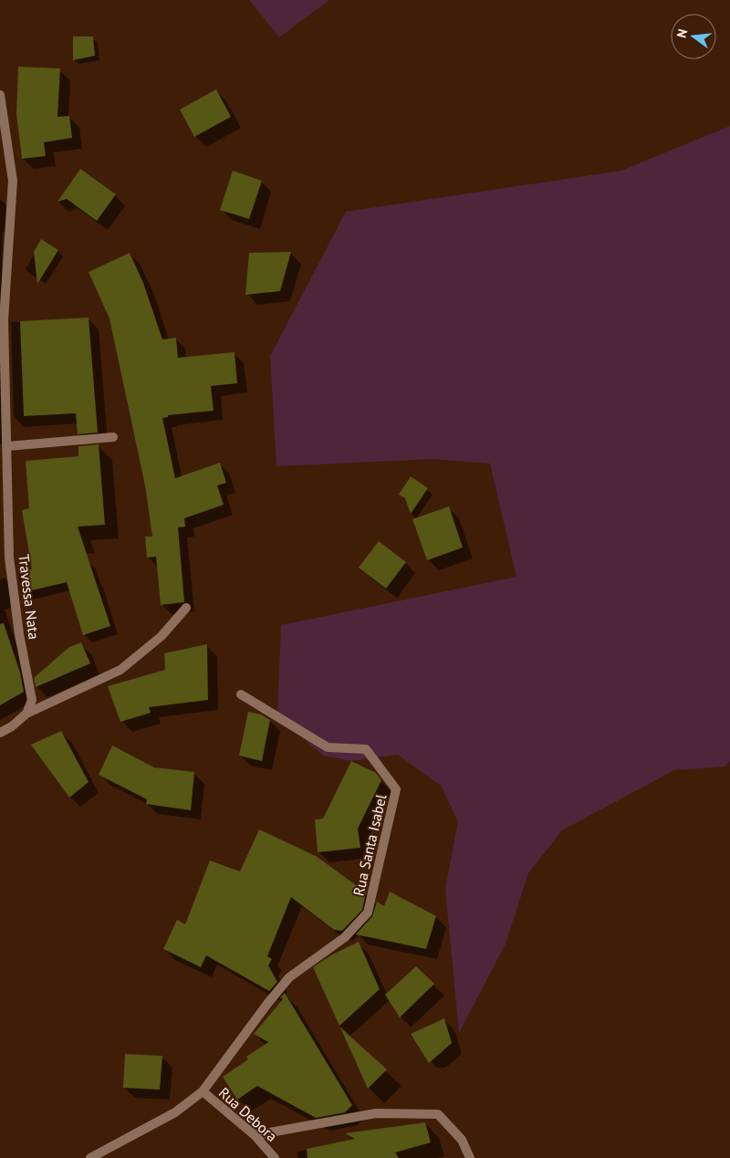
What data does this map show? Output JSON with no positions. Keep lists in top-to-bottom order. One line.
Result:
{"streets":{"street":["Travessa Nata","Rua Santa Isabel","Rua Debora"]},"crossings":[["Rua Santa Isabel","Rua Debora"]],"north":"left"}
